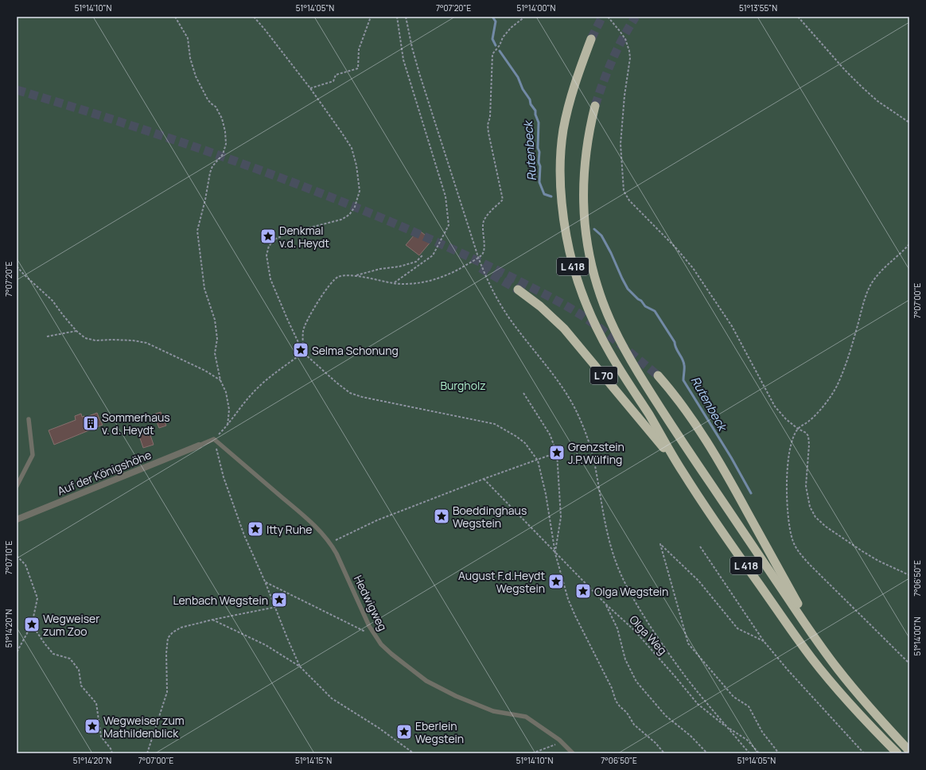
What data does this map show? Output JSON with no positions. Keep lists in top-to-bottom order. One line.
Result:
{"streets":{"highway":["L 418","L 70"],"street":["Auf der Königshöhe"],"lane":["Hedwigweg"],"path":["Olga Weg"]},"crossings":[["L 418","L 70"]],"water":["Rutenbeck"],"parks":["Burgholz"],"places":{"place":["Denkmal v.d. Heydt","Selma Schonung","Grenzstein J.P.Wülfing","Boeddinghaus Wegstein","Itty Ruhe","August F.d.Heydt Wegstein","Olga Wegstein","Lenbach Wegstein","Wegweiser zum Zoo","Wegweiser zum Mathildenblick","Eberlein Wegstein"],"building":["Sommerhaus v. d. Heydt"]},"coordinates":["51°14'10\"N","51°14'05\"N","7°07'20\"E","51°14'00\"N","51°13'55\"N","7°07'00\"E","7°07'10\"E","7°06'50\"E","51°14'20\"N","51°14'15\"N"]}
